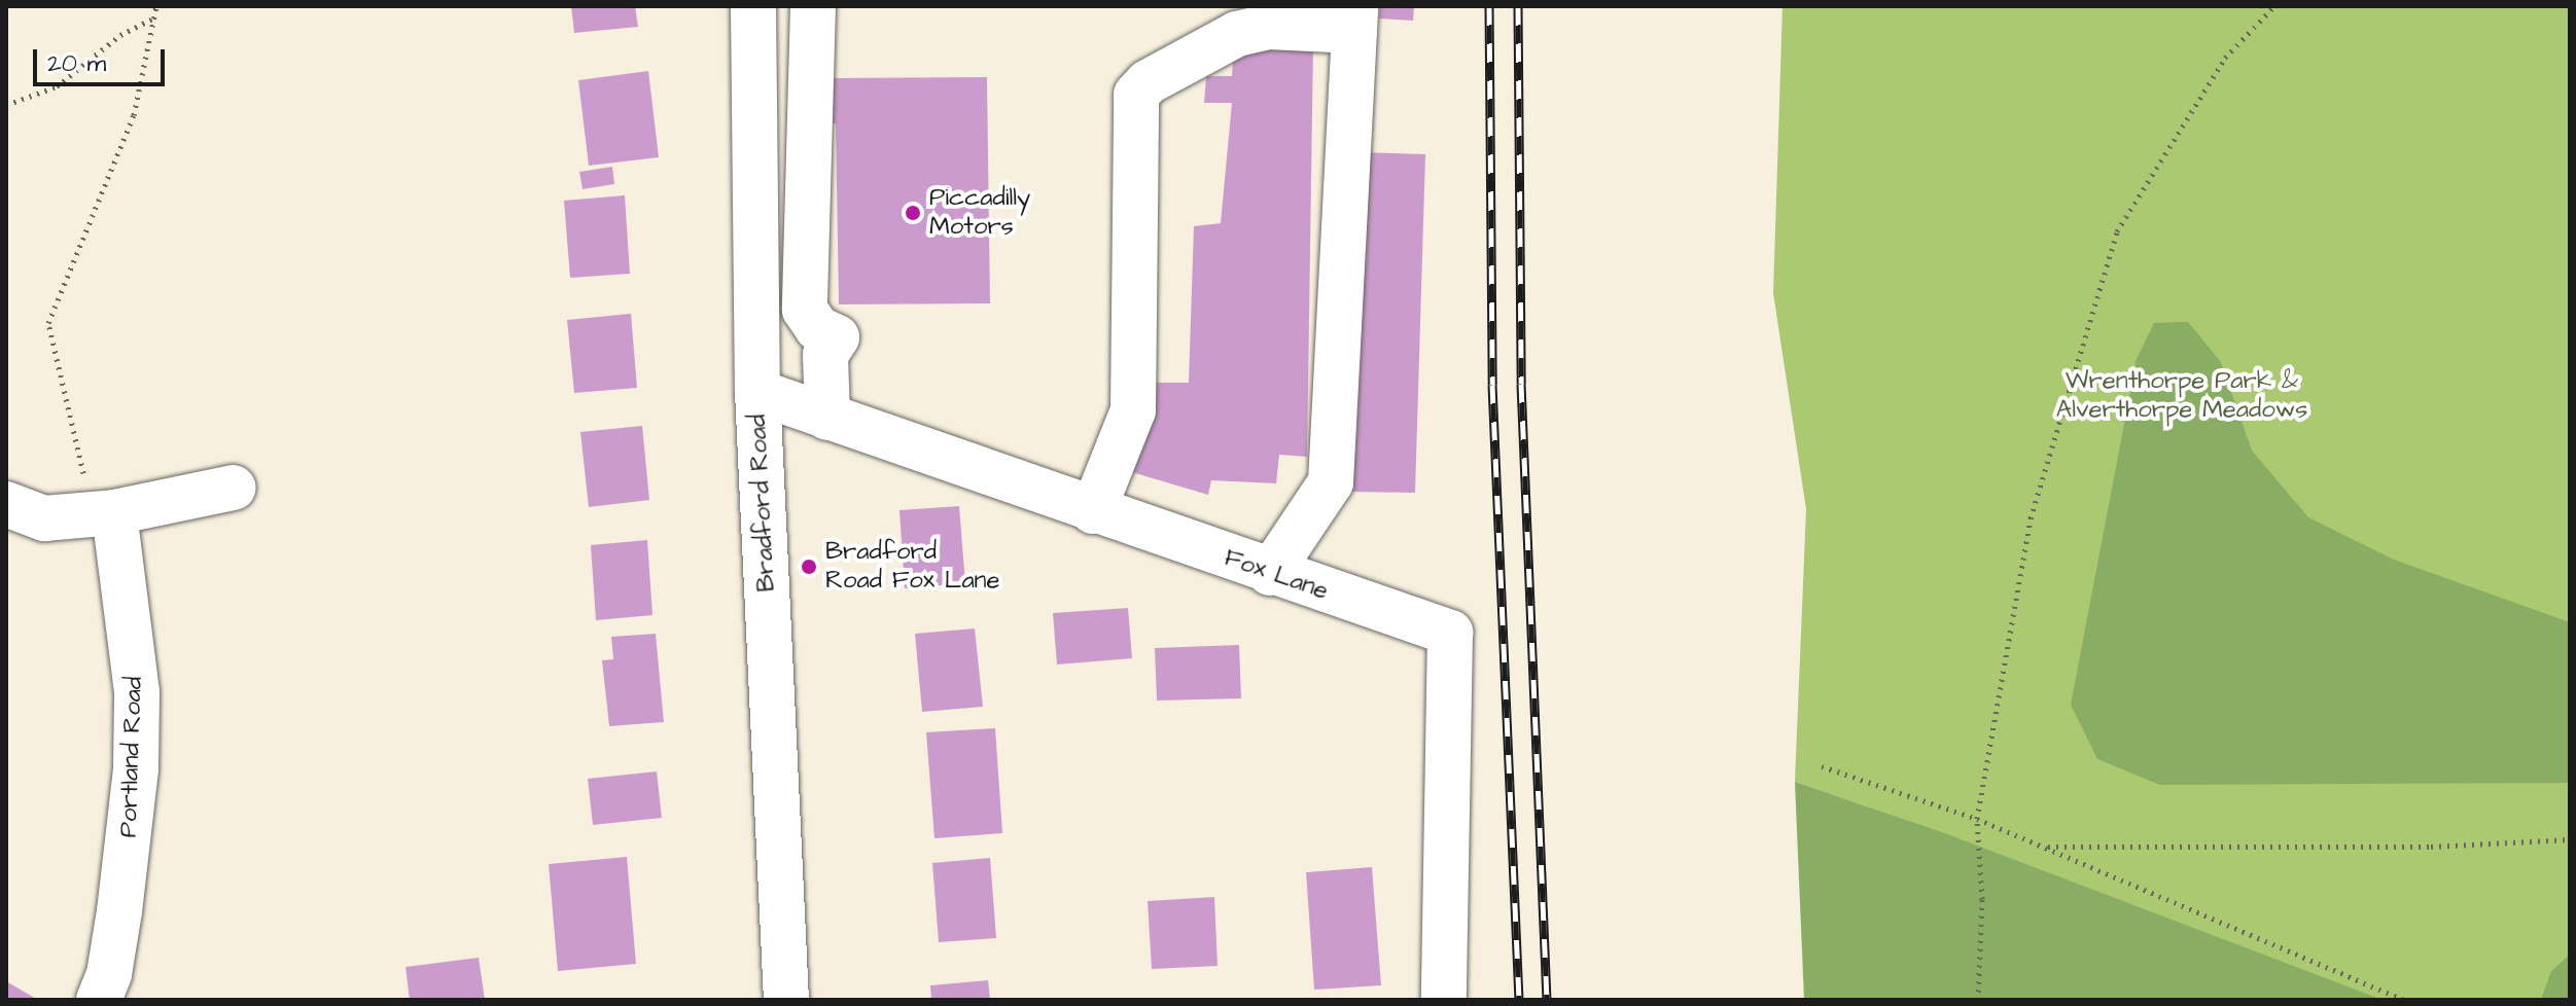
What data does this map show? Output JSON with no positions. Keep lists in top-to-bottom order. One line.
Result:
{"streets":{"street":["Bradford Road","Fox Lane","Portland Road"]},"crossings":[["Bradford Road","Fox Lane"]],"parks":["Wrenthorpe Park & Alverthorpe Meadows"],"places":["Piccadilly Motors","Bradford Road Fox Lane"],"scale_bar":"20 m"}
